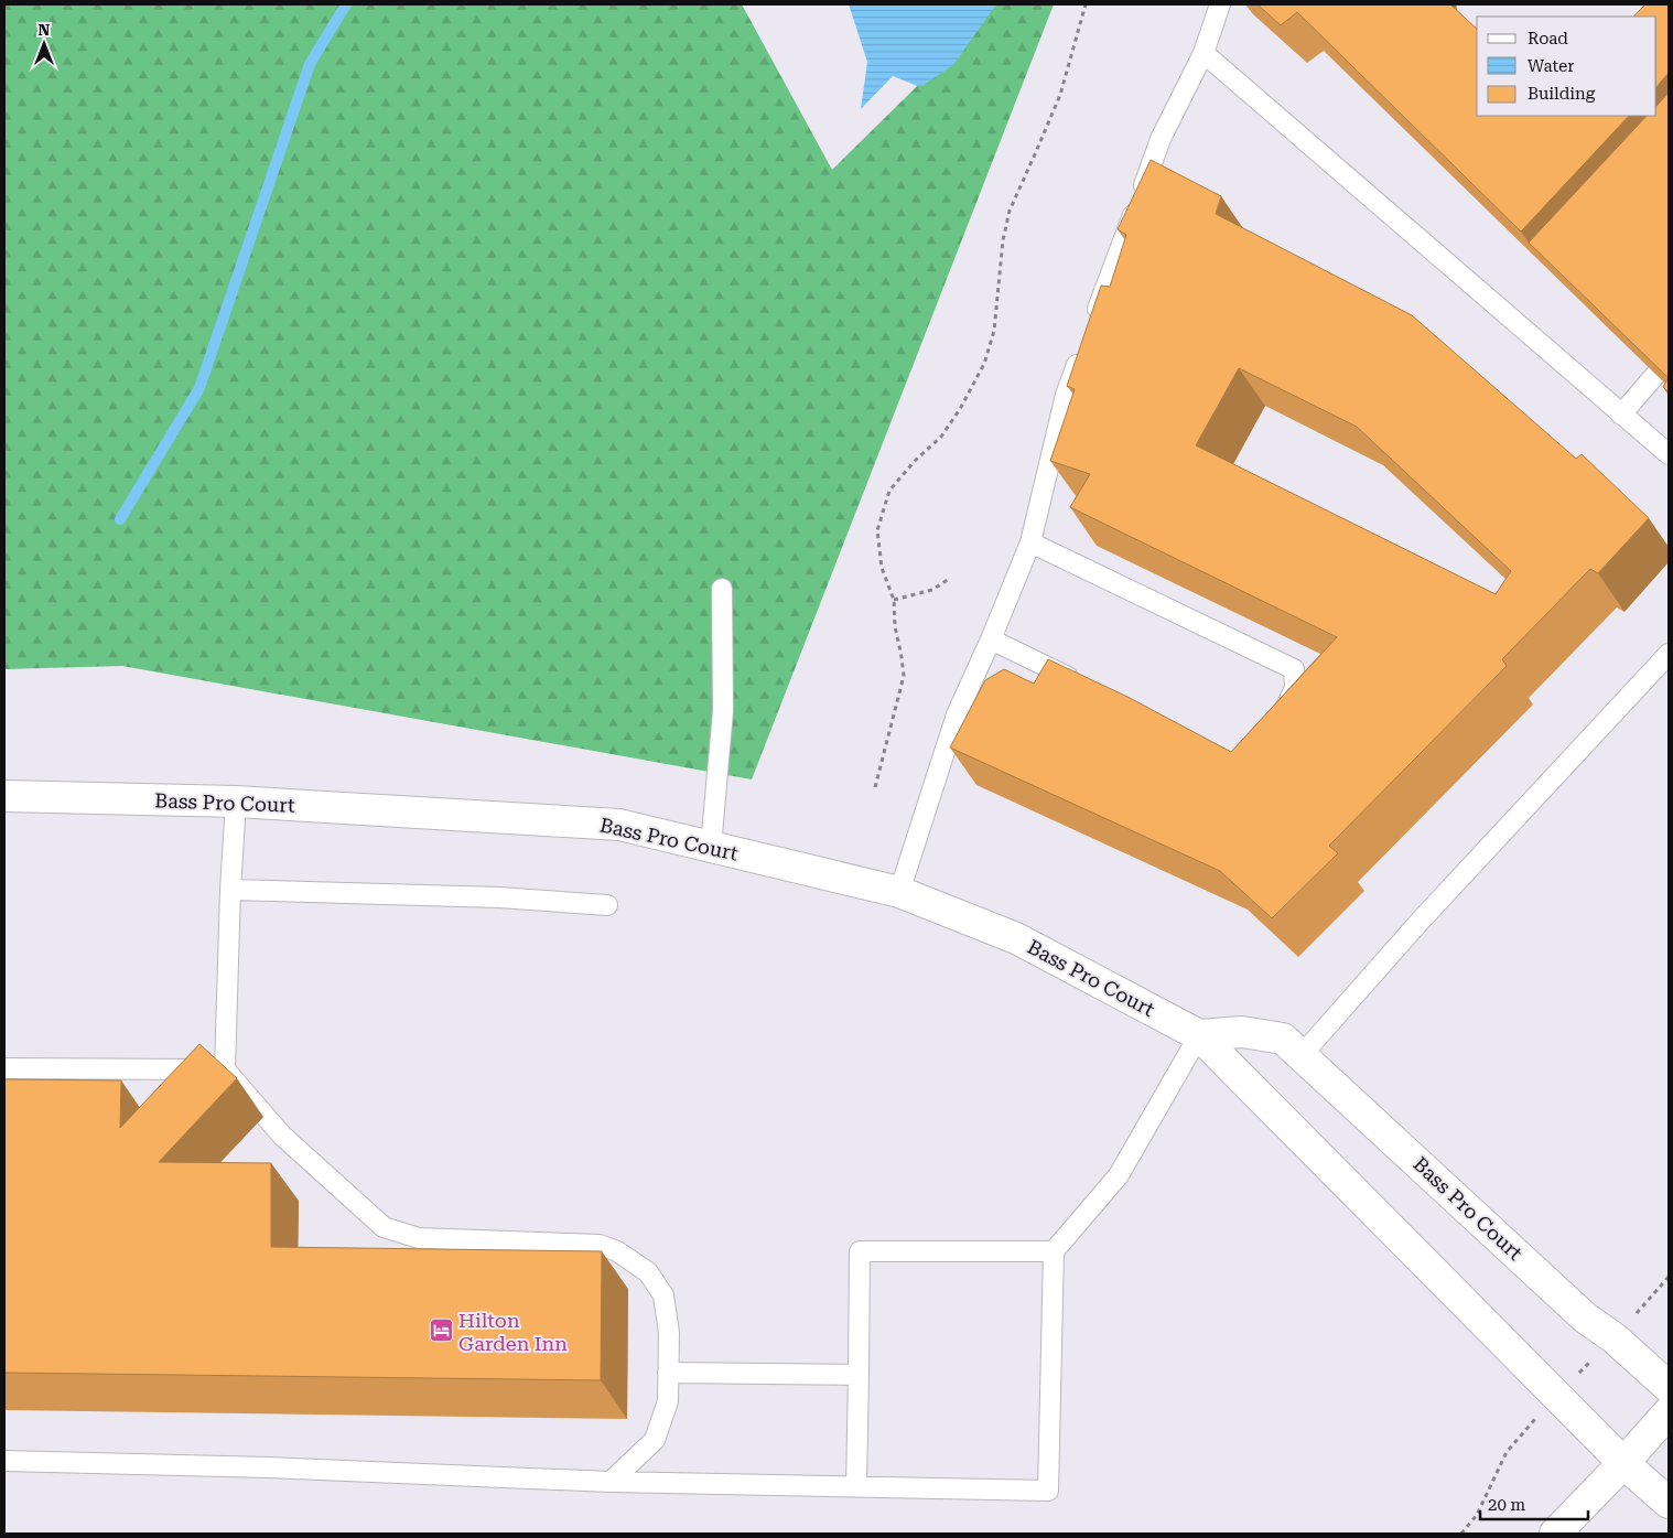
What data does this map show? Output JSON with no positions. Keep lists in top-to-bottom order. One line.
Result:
{"streets":{"street":["Bass Pro Court"]},"places":{"hotel":["Hilton Garden Inn"]},"legend":["Road","Water","Building"],"scale_bar":"20 m","north":"top"}
